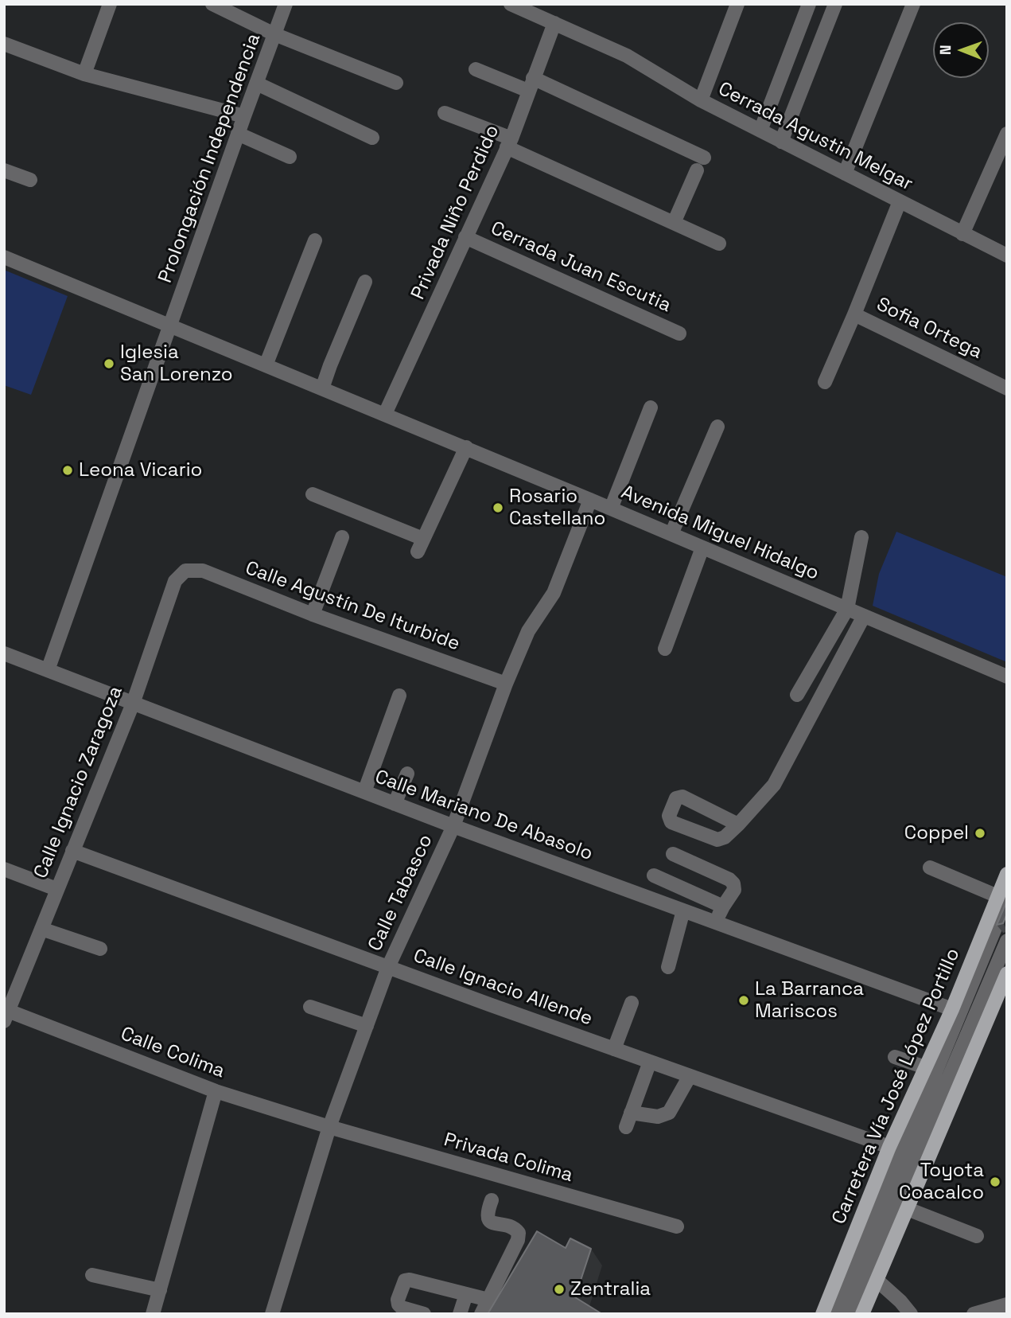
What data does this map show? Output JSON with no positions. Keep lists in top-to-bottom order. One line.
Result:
{"streets":{"main road":["Carretera Vía José López Portillo"],"street":["Cerrada Agustin Melgar","Prolongación Independencia","Privada Niño Perdido","Cerrada Juan Escutia","Sofia Ortega","Avenida Miguel Hidalgo","Calle Agustín De Iturbide","Calle Ignacio Zaragoza","Calle Mariano De Abasolo","Calle Tabasco","Calle Ignacio Allende","Calle Colima","Privada Colima"]},"crossings":[["Cerrada Agustin Melgar","Privada Niño Perdido"],["Cerrada Agustin Melgar","Sofia Ortega"],["Prolongación Independencia","Avenida Miguel Hidalgo"],["Prolongación Independencia","Calle Mariano De Abasolo"],["Privada Niño Perdido","Cerrada Juan Escutia"],["Privada Niño Perdido","Avenida Miguel Hidalgo"],["Avenida Miguel Hidalgo","Calle Tabasco"],["Calle Agustín De Iturbide","Calle Ignacio Zaragoza"],["Calle Agustín De Iturbide","Calle Tabasco"],["Calle Ignacio Zaragoza","Calle Mariano De Abasolo"],["Calle Ignacio Zaragoza","Calle Ignacio Allende"],["Calle Ignacio Zaragoza","Calle Colima"],["Calle Mariano De Abasolo","Calle Tabasco"],["Calle Mariano De Abasolo","Carretera Vía José López Portillo"],["Calle Tabasco","Calle Ignacio Allende"],["Calle Tabasco","Calle Colima"],["Calle Tabasco","Privada Colima"],["Calle Ignacio Allende","Carretera Vía José López Portillo"],["Calle Colima","Privada Colima"]],"places":["Iglesia San Lorenzo","Leona Vicario","Rosario Castellano","Coppel","La Barranca Mariscos","Toyota Coacalco","Zentralia"],"north":"left"}
